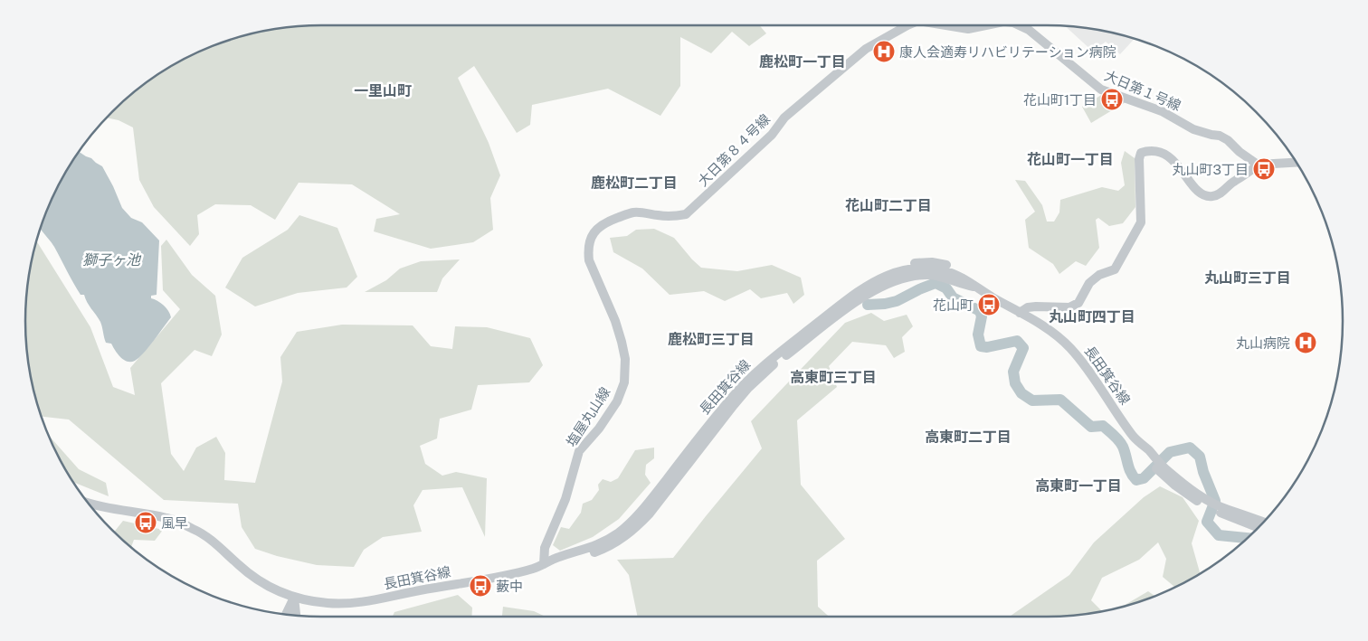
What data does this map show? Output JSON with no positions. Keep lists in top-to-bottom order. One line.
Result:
{"streets":{"street":["大日第１号線","大日第８４号線","長田箕谷線","塩屋丸山線"]},"crossings":[["大日第１号線","大日第８４号線"],["大日第８４号線","塩屋丸山線"],["長田箕谷線","塩屋丸山線"]],"districts":["鹿松町一丁目","一里山町","花山町一丁目","鹿松町二丁目","花山町二丁目","丸山町三丁目","丸山町四丁目","鹿松町三丁目","高東町三丁目","高東町二丁目","高東町一丁目"],"water":["獅子ヶ池"],"places":{"hospital":["康人会適寿リハビリテーション病院","丸山病院"],"bus stop":["花山町1丁目","丸山町3丁目","花山町","風早","藪中"]}}
